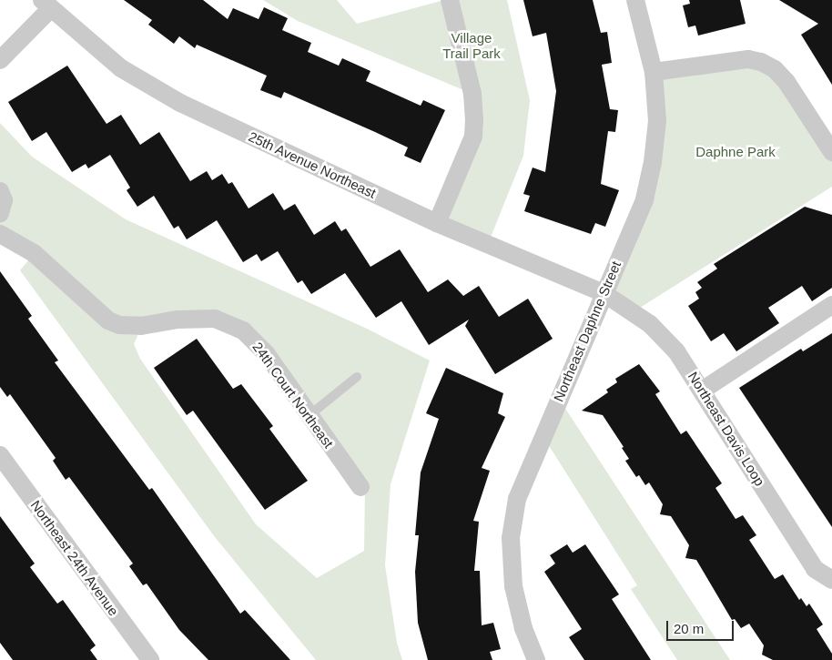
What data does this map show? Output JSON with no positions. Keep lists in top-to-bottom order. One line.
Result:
{"streets":{"street":["25th Avenue Northeast","Northeast Daphne Street","24th Court Northeast","Northeast Davis Loop","Northeast 24th Avenue"]},"crossings":[["25th Avenue Northeast","Northeast Daphne Street"],["25th Avenue Northeast","Northeast Davis Loop"],["Northeast Daphne Street","Northeast Davis Loop"]],"parks":["Village Trail Park","Daphne Park"],"scale_bar":"20 m"}
